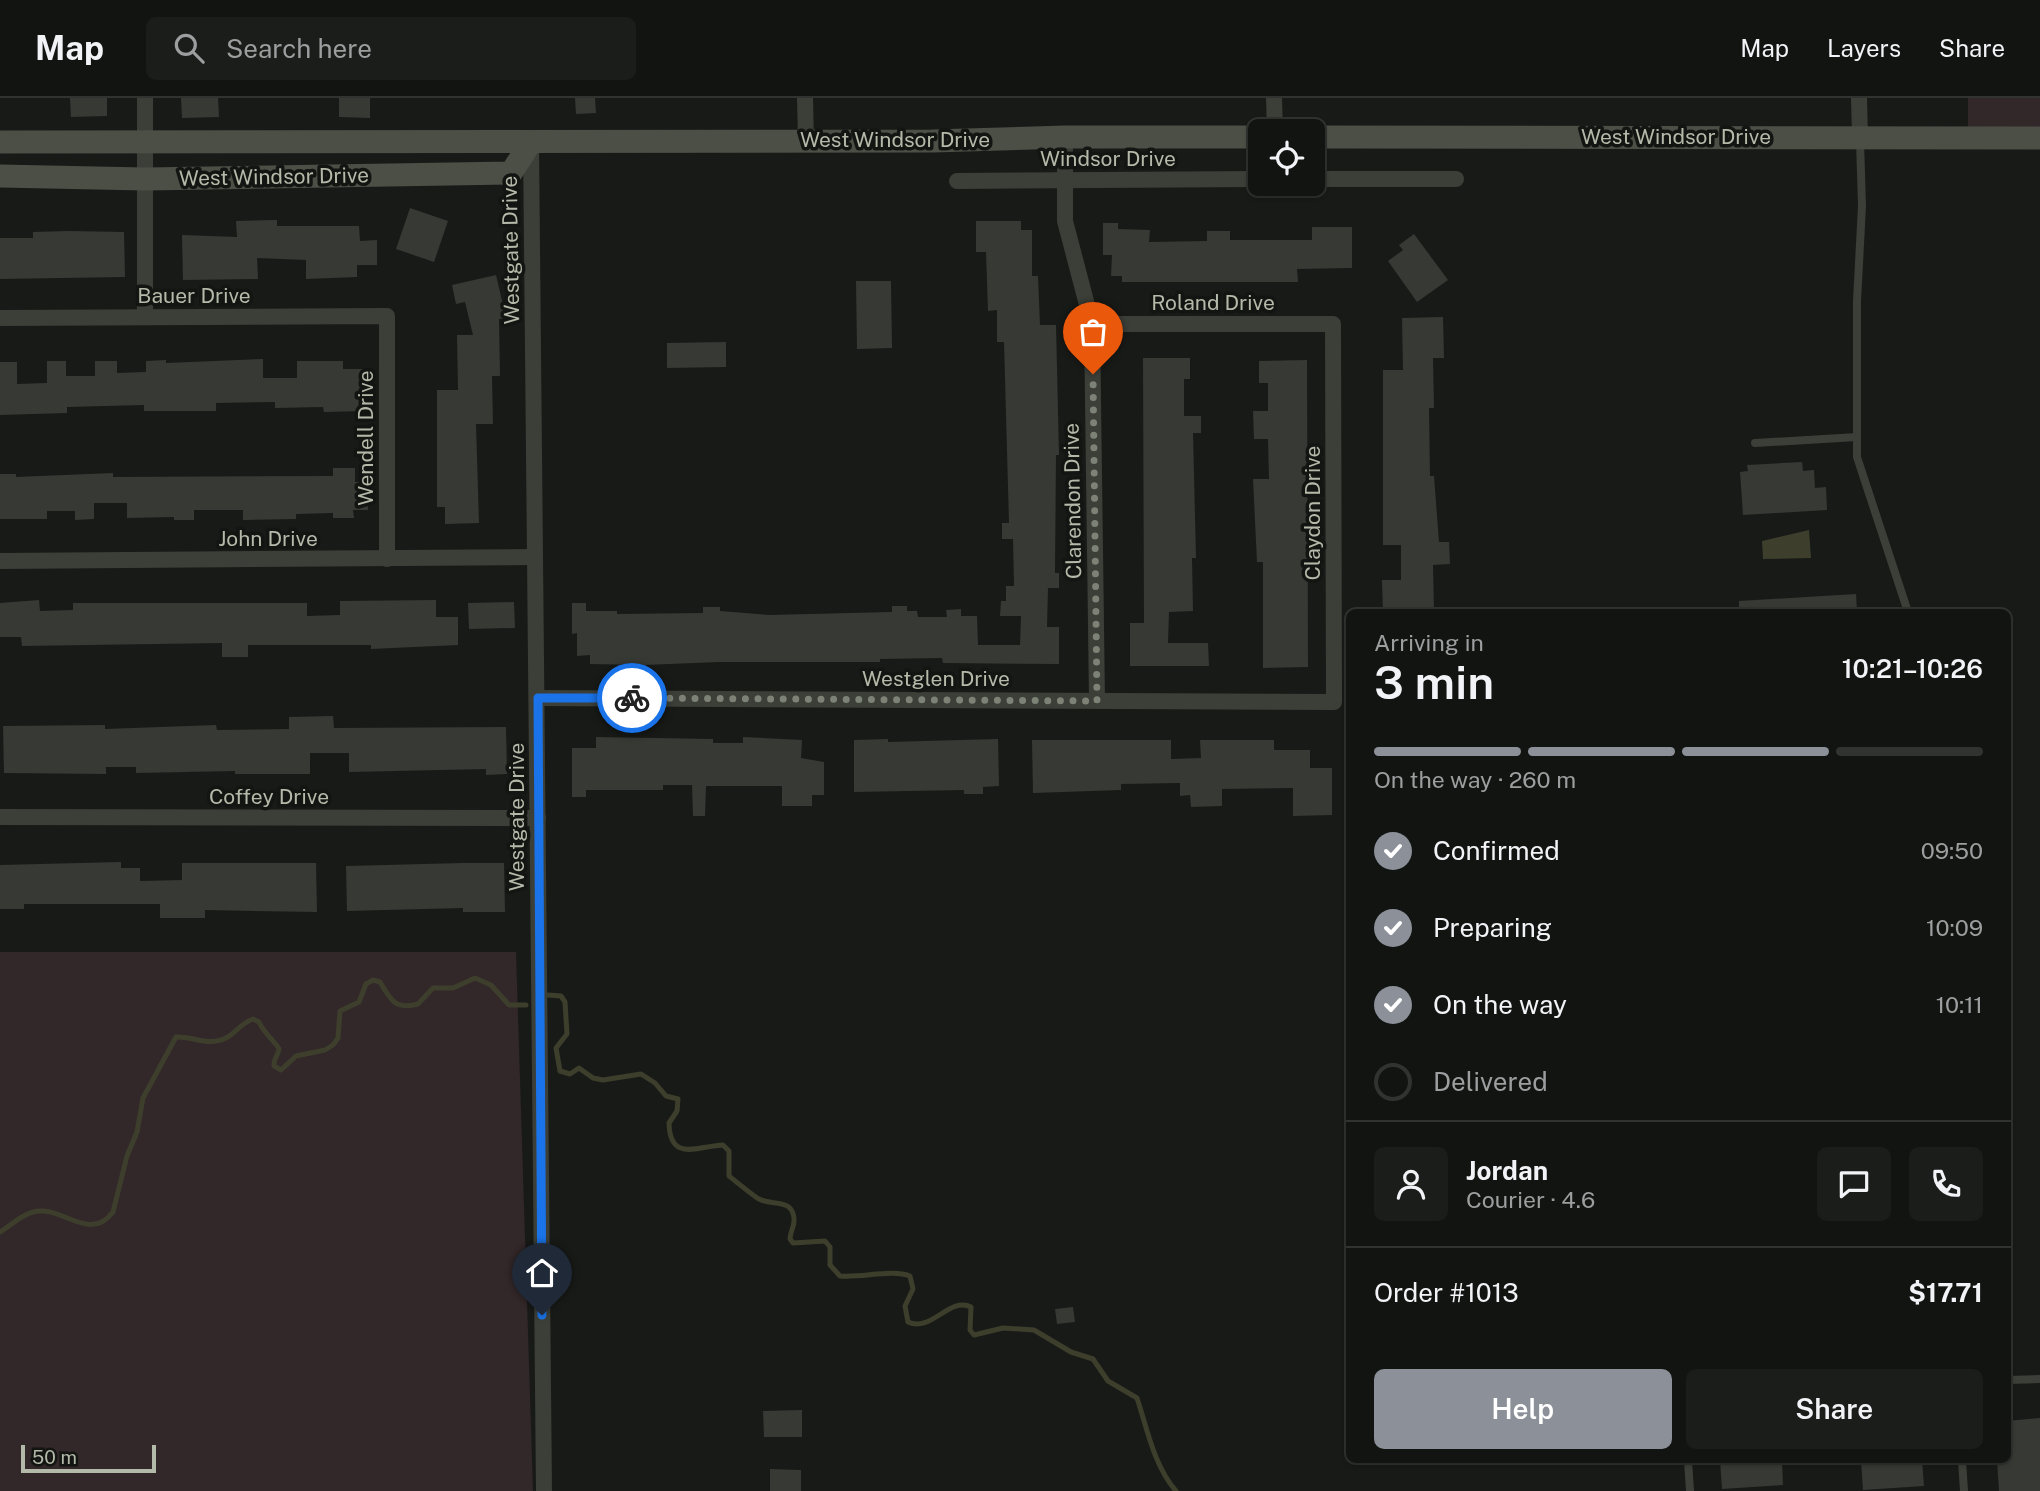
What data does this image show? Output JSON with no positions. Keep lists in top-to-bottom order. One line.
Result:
{"streets":{"street":["West Windsor Drive","Windsor Drive","Westgate Drive","Bauer Drive","Roland Drive","Wendell Drive","Clarendon Drive","Claydon Drive","John Drive","Westglen Drive","Coffey Drive"]},"crossings":[["West Windsor Drive","Westgate Drive"],["West Windsor Drive","Clarendon Drive"],["Windsor Drive","Clarendon Drive"],["Westgate Drive","John Drive"],["Westgate Drive","Westglen Drive"],["Westgate Drive","Coffey Drive"],["Bauer Drive","Wendell Drive"],["Roland Drive","Clarendon Drive"],["Roland Drive","Claydon Drive"],["Wendell Drive","John Drive"],["Clarendon Drive","Westglen Drive"],["Claydon Drive","Westglen Drive"]],"scale_bar":"50 m","page":{"header":"Map","search":"Search here","nav":["Map","Layers","Share"],"heading":["3 min","Arriving in","10:21–10:26"],"panel":["Jordan","Courier · 4.6","Order #1013","$17.71"],"bar":"On the way · 260 m","list":[["Confirmed","09:50"],["Preparing","10:09"],["On the way","10:11"],"Delivered"],"buttons":["Help","Share"],"scale":"50 m"}}
